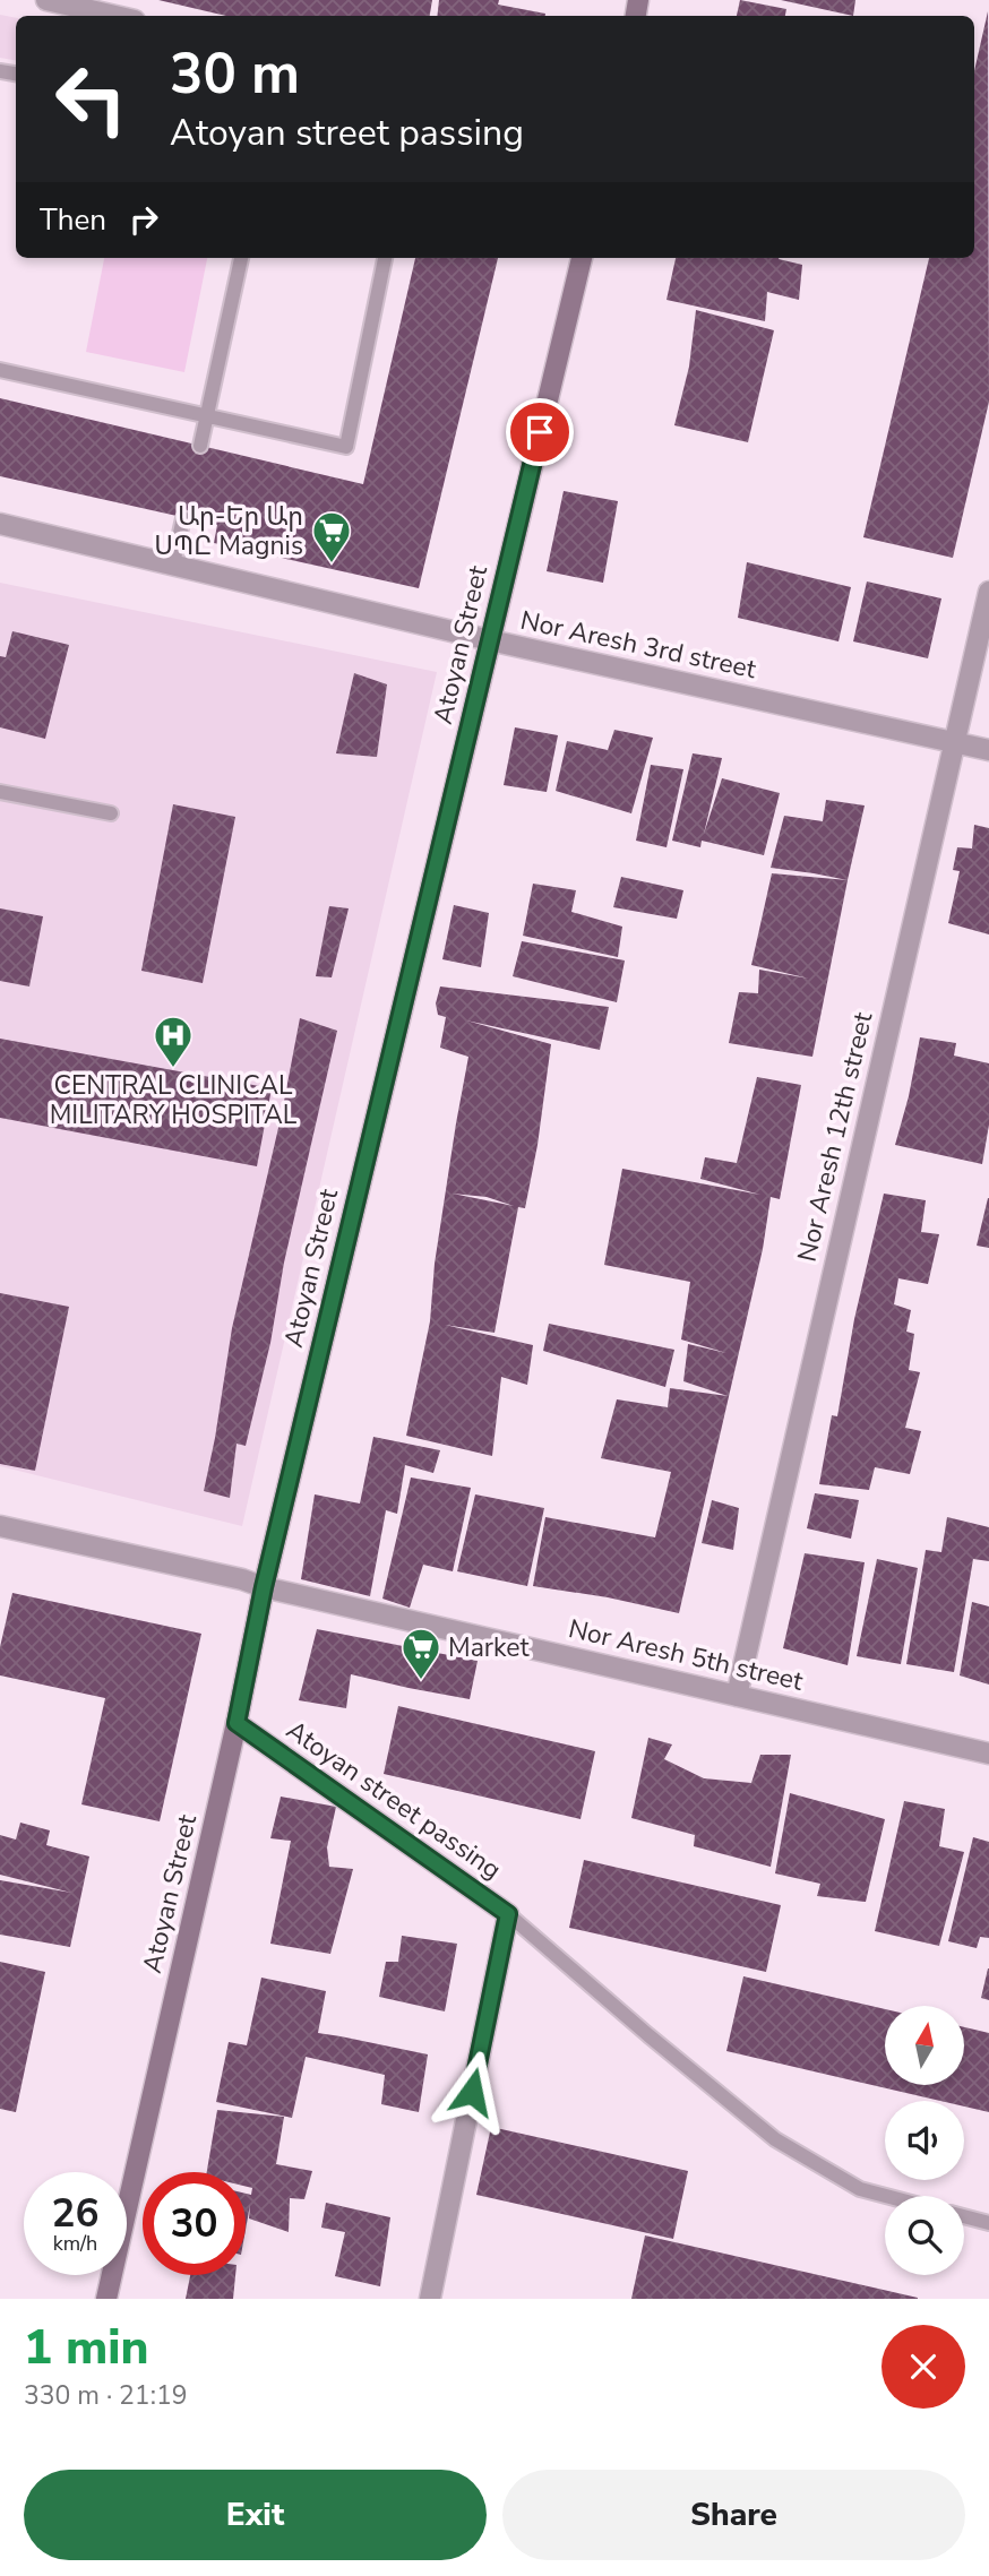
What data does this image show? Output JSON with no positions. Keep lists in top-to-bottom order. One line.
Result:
{"streets":{"main road":["Atoyan Street"],"street":["Nor Aresh 3rd street","Nor Aresh 12th street","Nor Aresh 5th street","Atoyan street passing"]},"crossings":[["Atoyan Street","Nor Aresh 3rd street"],["Atoyan Street","Nor Aresh 5th street"],["Atoyan Street","Atoyan street passing"],["Nor Aresh 3rd street","Nor Aresh 12th street"],["Nor Aresh 12th street","Nor Aresh 5th street"]],"places":{"supermarket":["Ար-Եր Ար ՍՊԸ Magnis","Market"],"hospital":["CENTRAL CLINICAL MILITARY HOSPITAL"]},"north":"top","page":{"turn":["30 m","Atoyan street passing"],"then":"Then","speed":"26 km/h","limit":"30","heading":["1 min","330 m · 21:19"],"buttons":["Exit","Share"]}}
